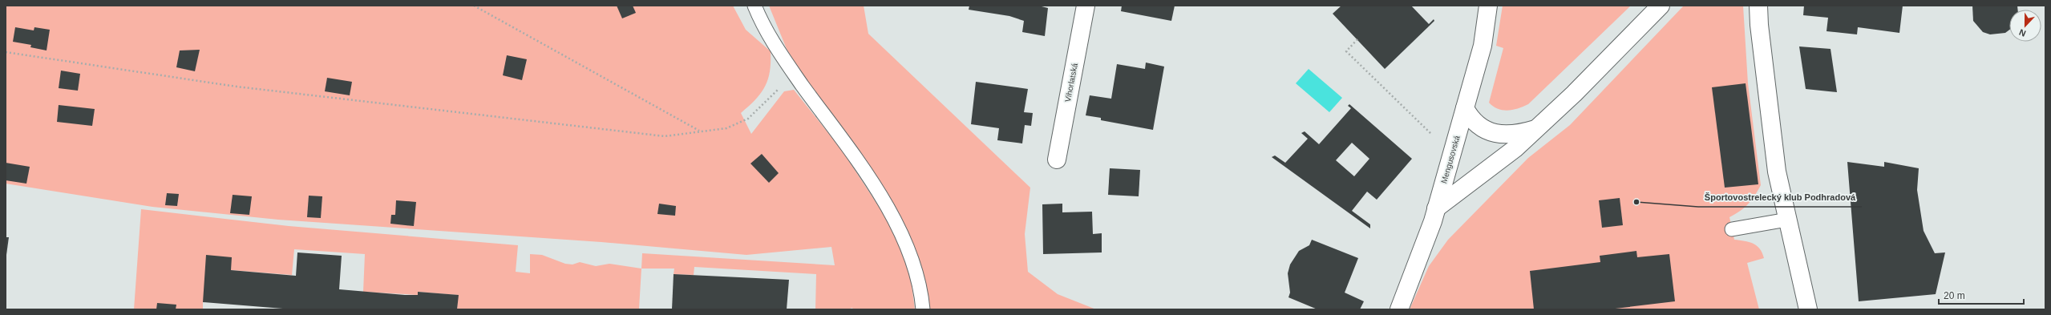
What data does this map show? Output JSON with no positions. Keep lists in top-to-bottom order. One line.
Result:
{"streets":{"street":["Vihorlatská","Mengusovská"]},"places":["Športovostrelecký klub Podhradová"],"scale_bar":"20 m","north":"bottom"}
